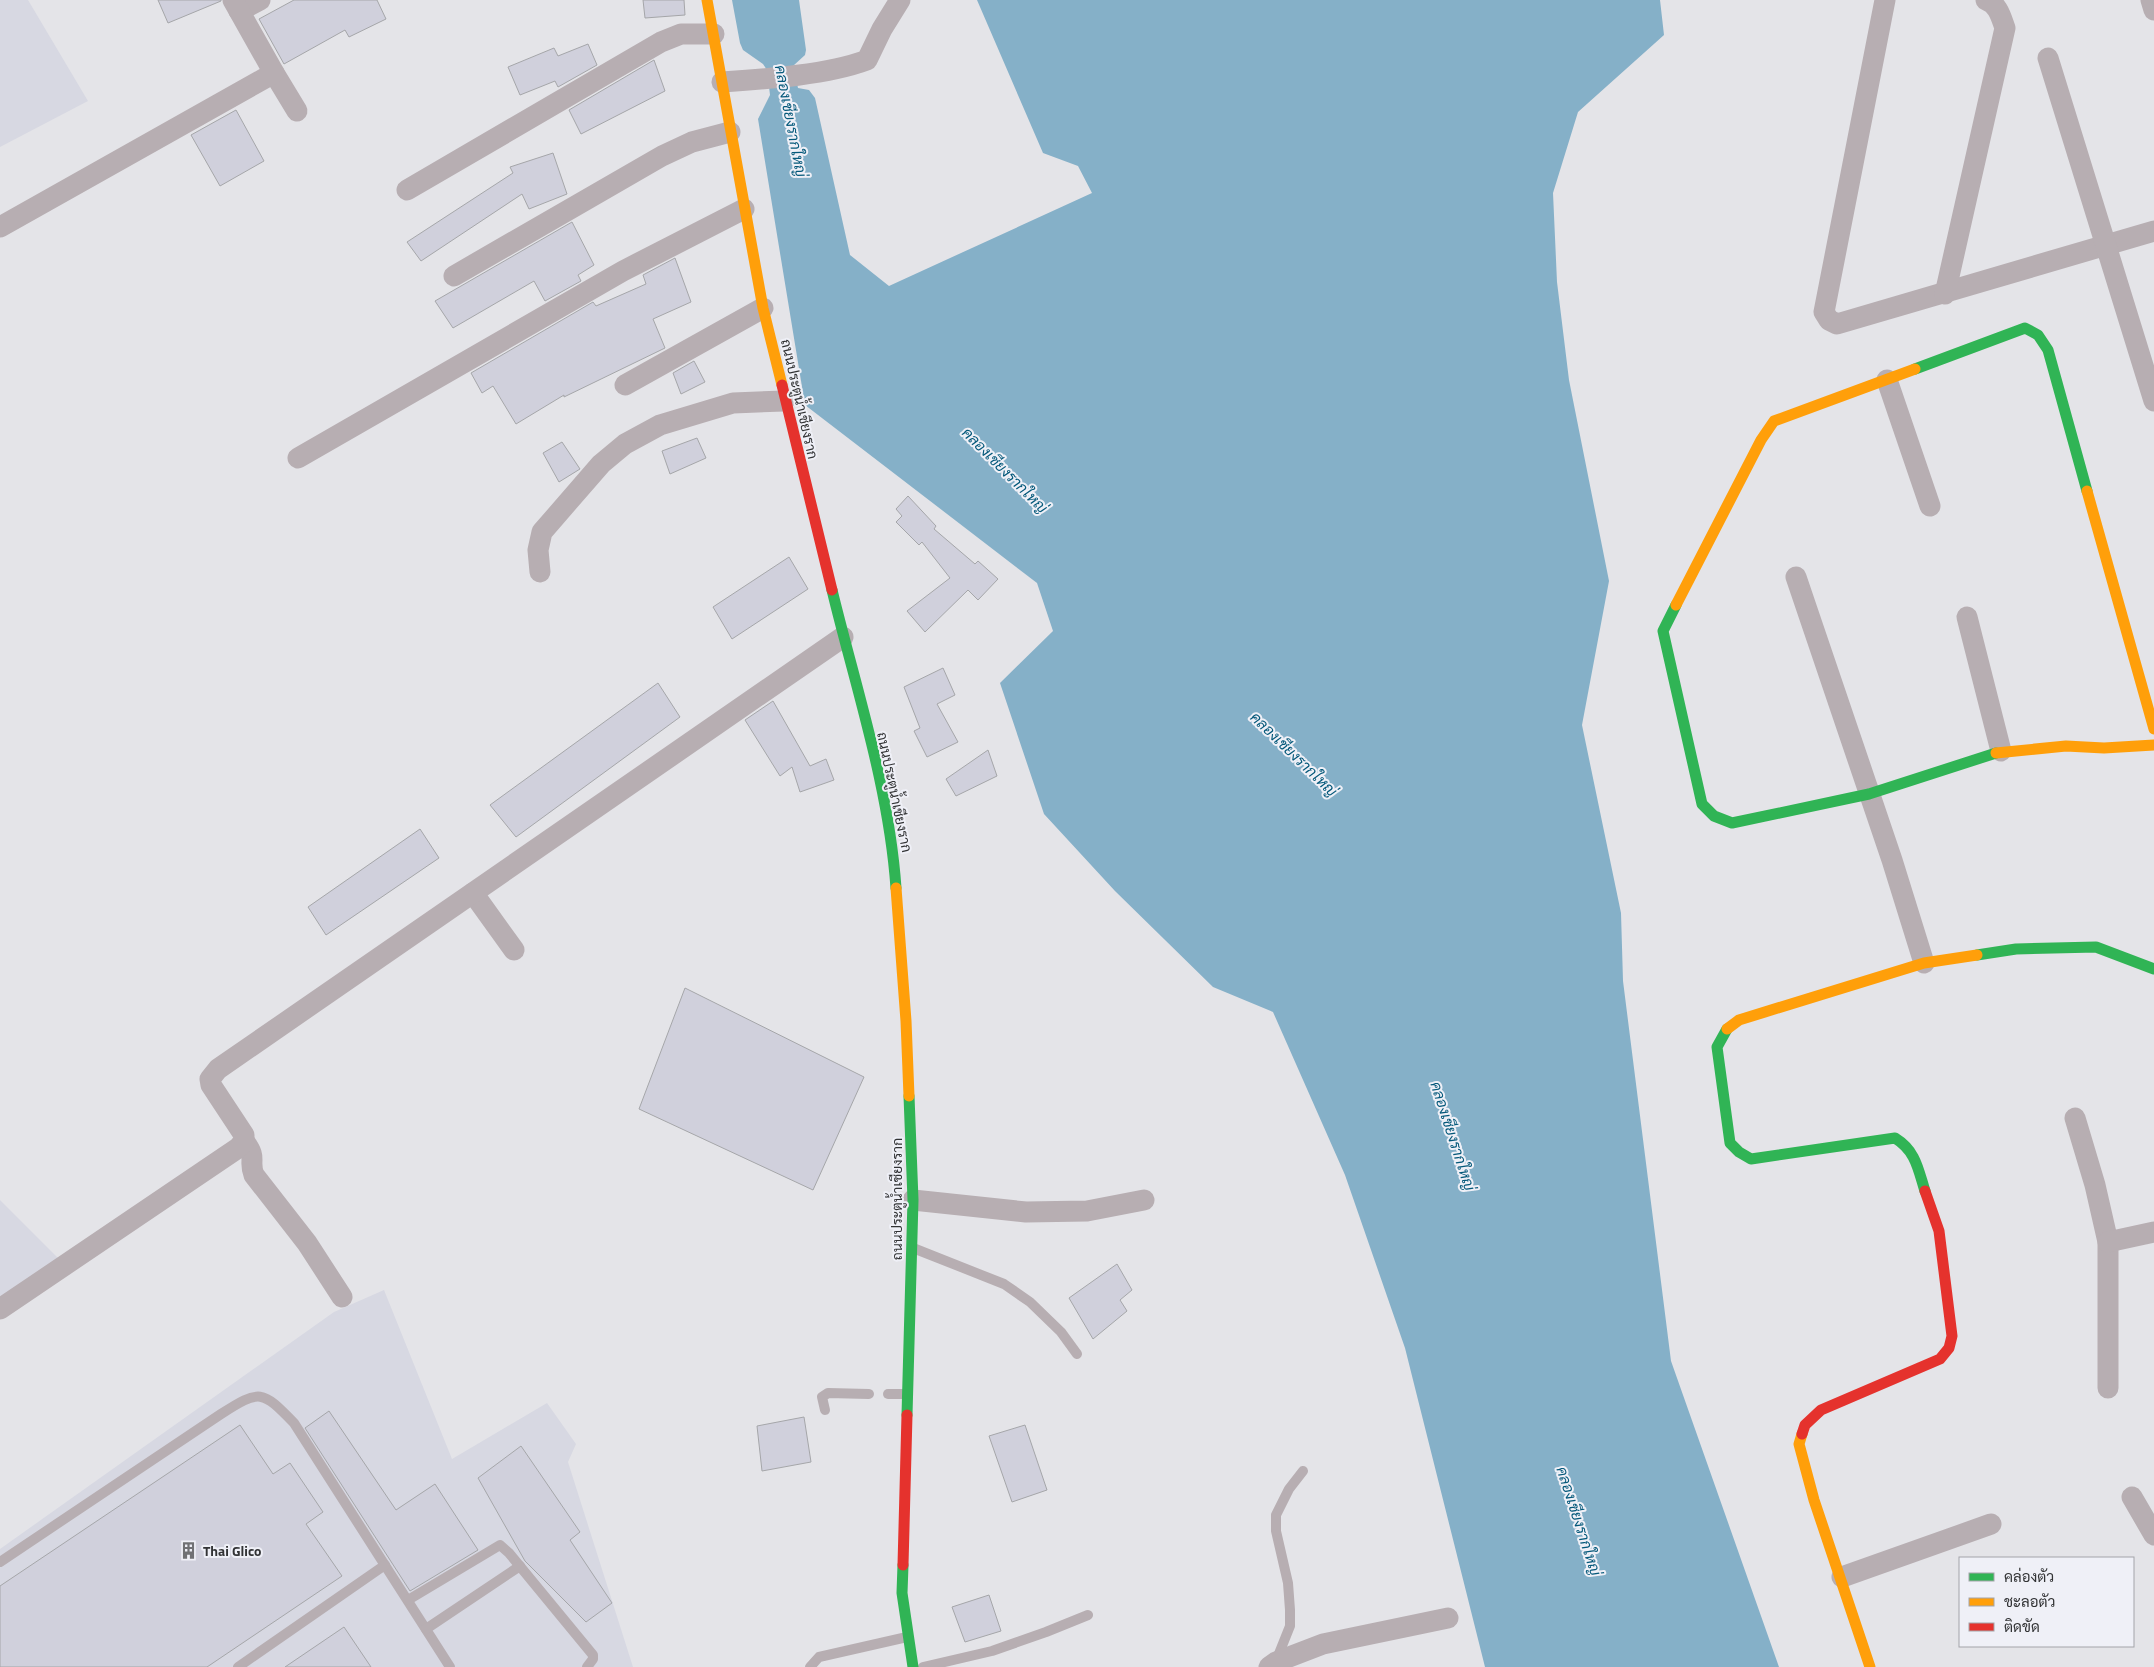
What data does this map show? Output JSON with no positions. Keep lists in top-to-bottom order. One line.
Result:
{"streets":{"street":["ถนนประตูน้ำเชียงราก"]},"water":["คลองเชียงรากใหญ่"],"places":{"building":["Thai Glico"]},"legend":["คล่องตัว","ชะลอตัว","ติดขัด"]}
